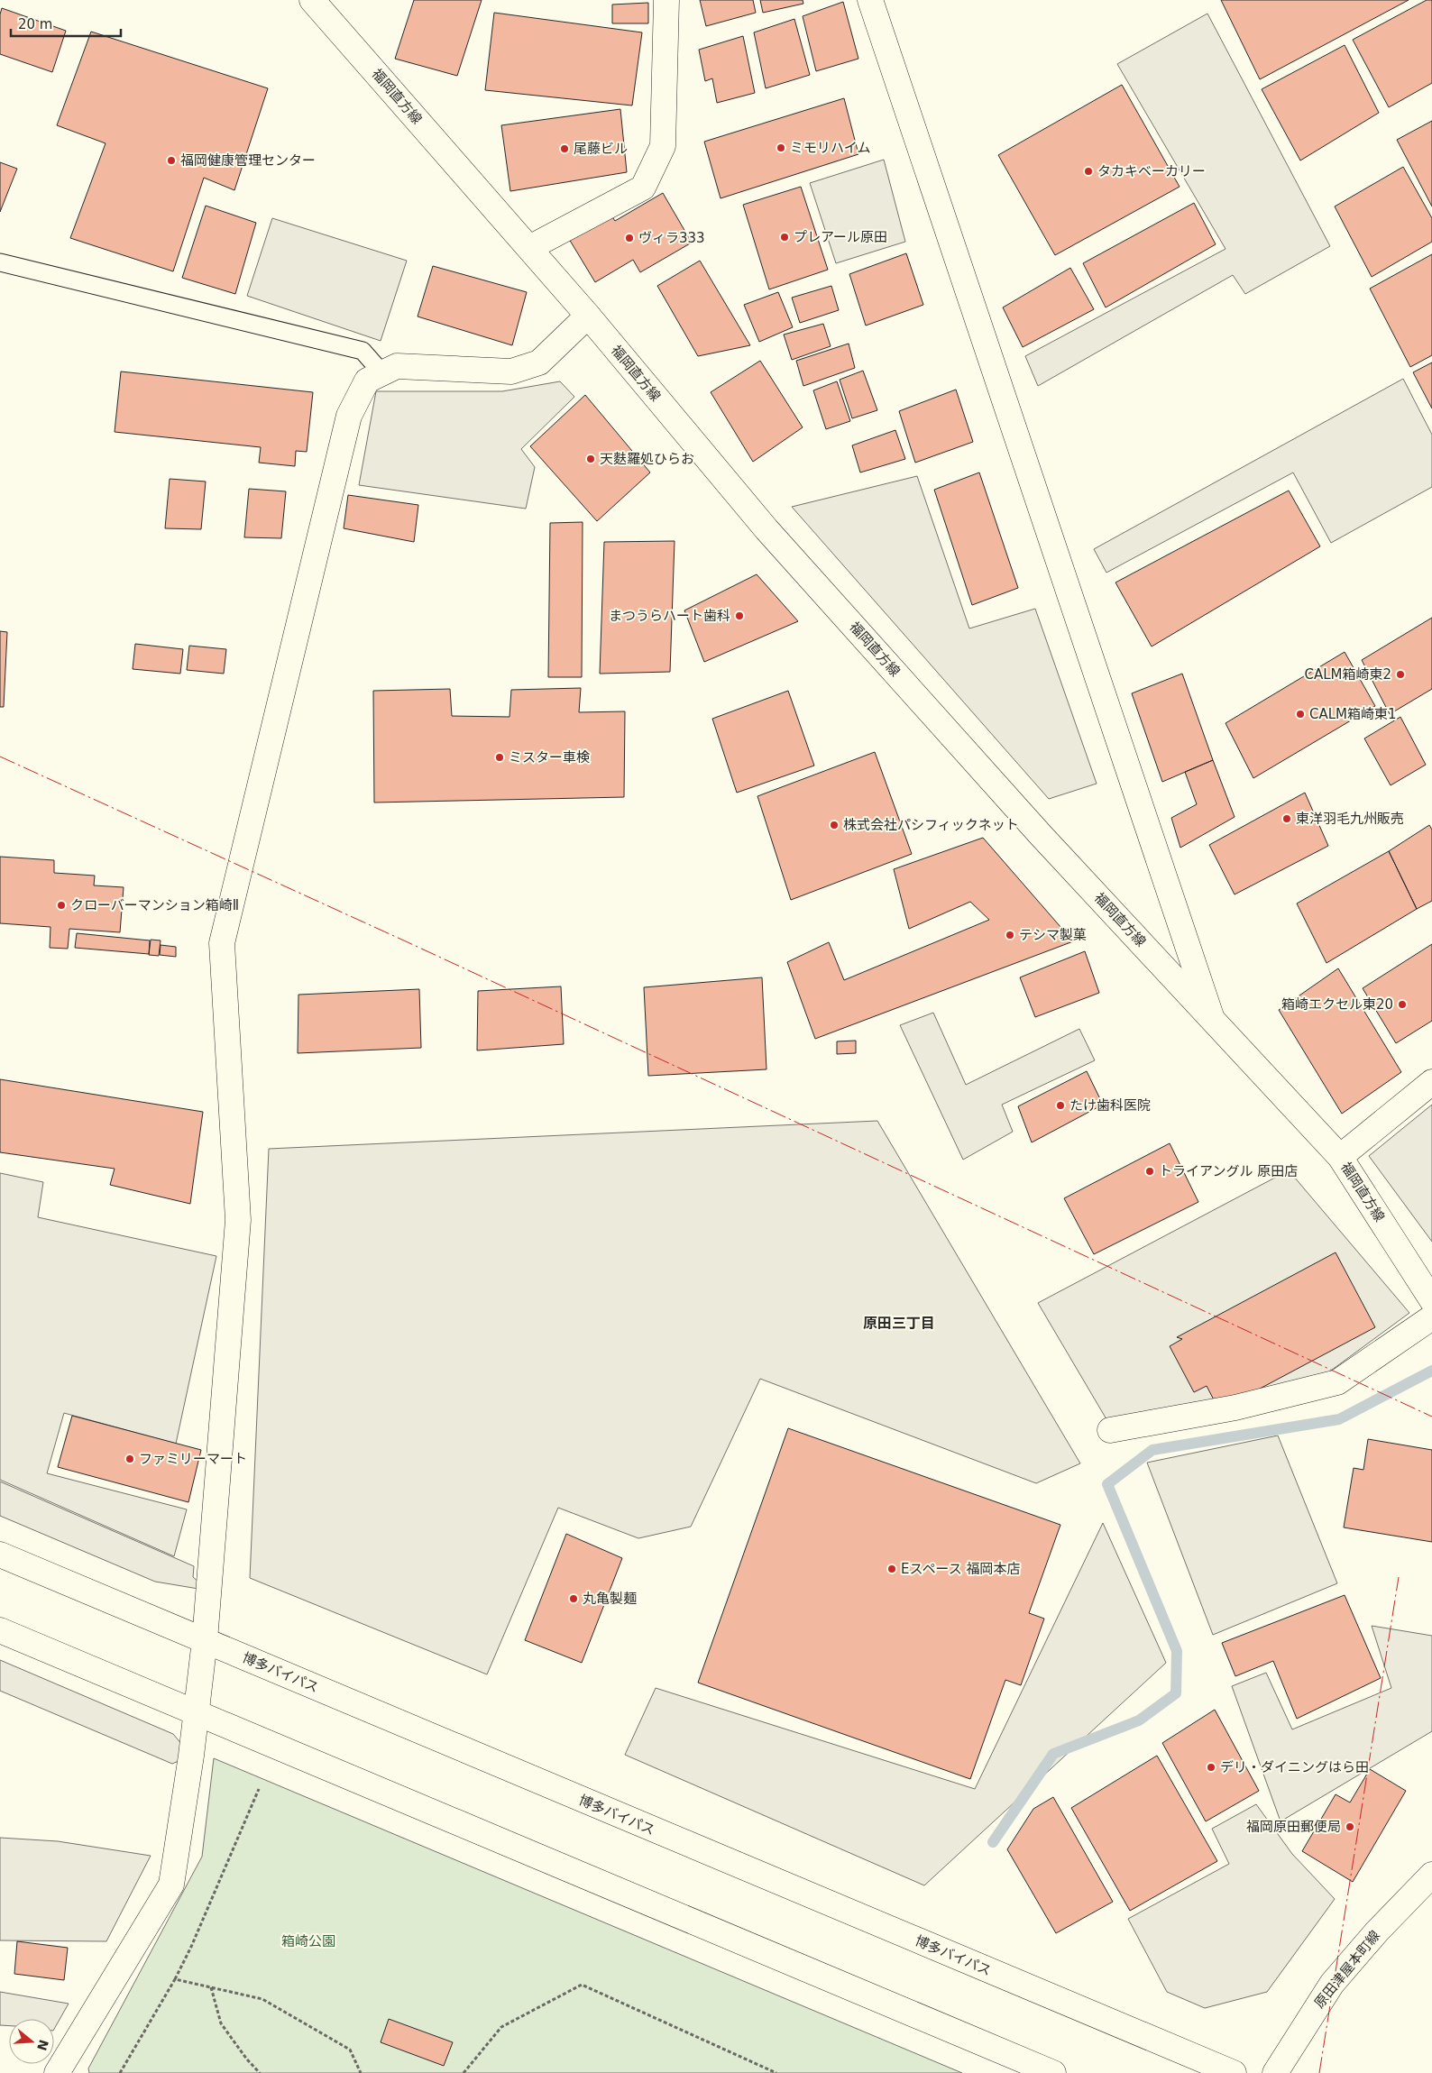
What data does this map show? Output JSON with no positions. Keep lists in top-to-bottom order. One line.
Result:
{"streets":{"main road":["福岡直方線","博多バイパス","原田津屋本町線"]},"districts":["原田三丁目"],"parks":["箱崎公園"],"places":["ミモリハイム","尾藤ビル","福岡健康管理センター","タカキベーカリー","プレアール原田","ヴィラ333","天麩羅処ひらお","まつうらハート歯科","CALM箱崎東2","CALM箱崎東1","ミスター車検","東洋羽毛九州販売","株式会社パシフィックネット","クローバーマンション箱崎Ⅱ","テシマ製菓","箱崎エクセル東20","たけ歯科医院","トライアングル 原田店","ファミリーマート","Eスペース 福岡本店","丸亀製麺","デリ・ダイニングはら田","福岡原田郵便局"],"scale_bar":"20 m","north":"right"}
